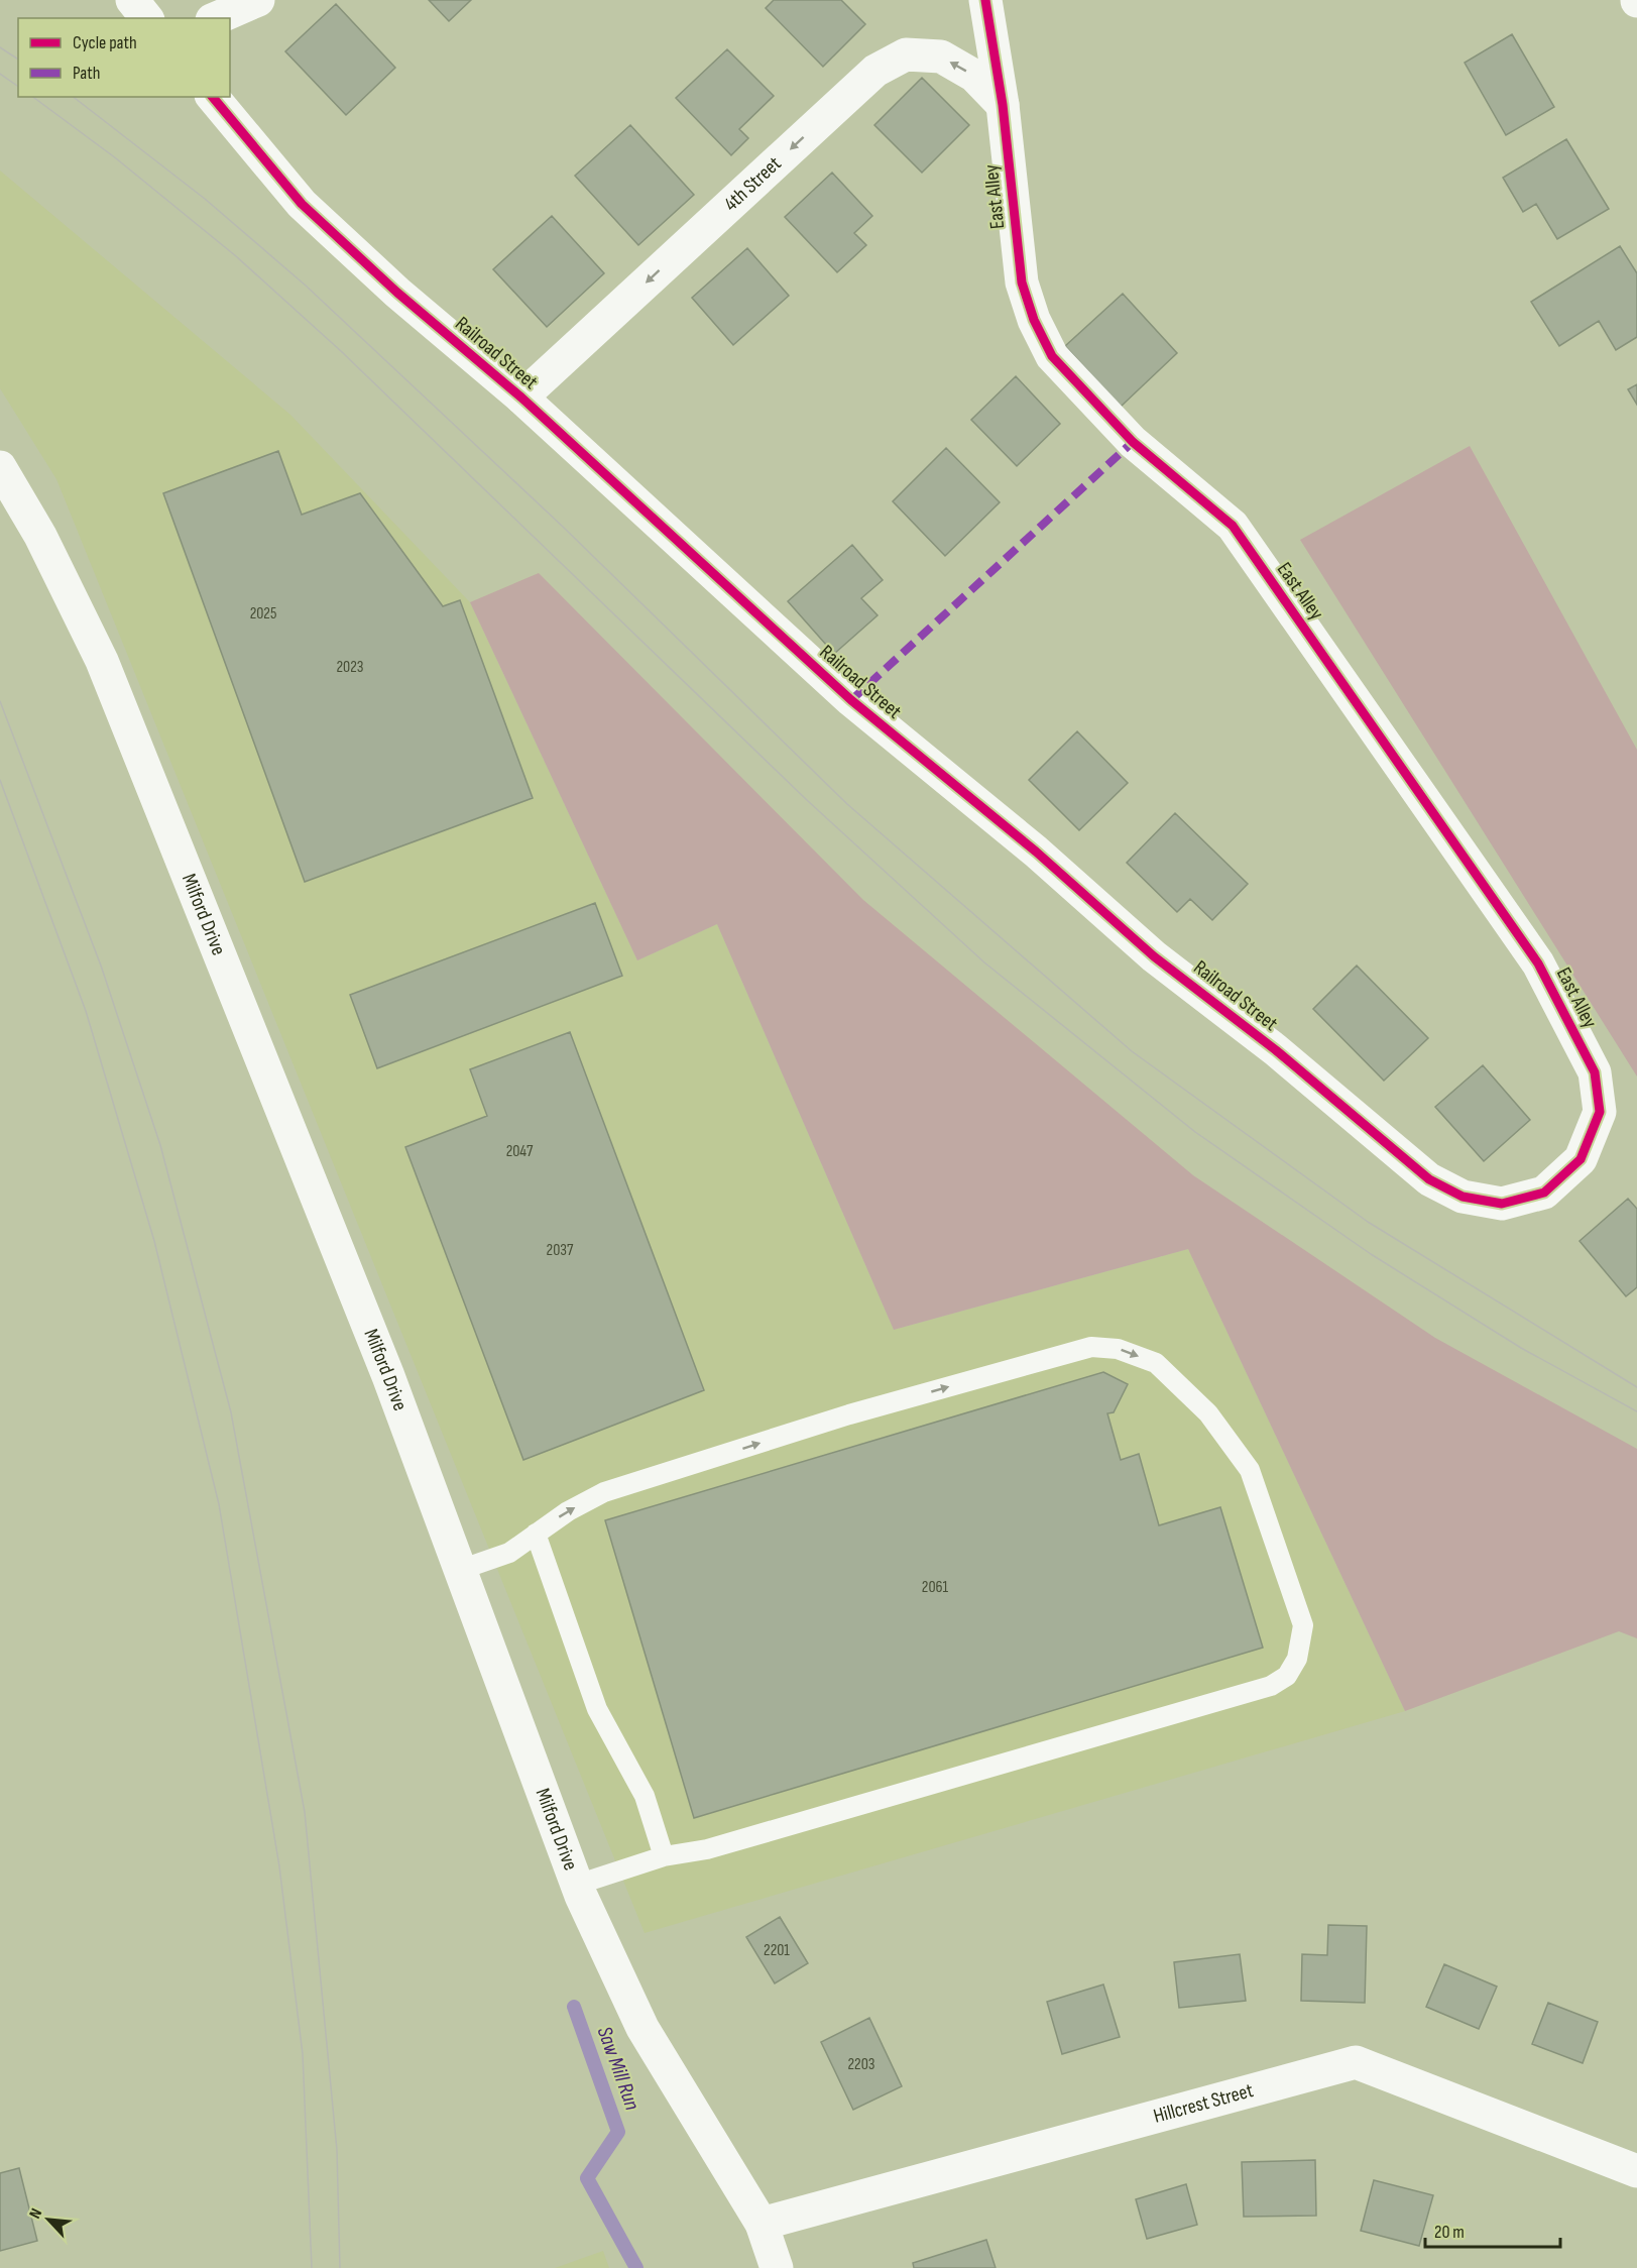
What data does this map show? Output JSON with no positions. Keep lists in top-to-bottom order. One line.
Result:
{"streets":{"street":["4th Street","East Alley","Railroad Street","Milford Drive","Hillcrest Street"]},"crossings":[["4th Street","East Alley"],["4th Street","Railroad Street"],["East Alley","Railroad Street"],["Milford Drive","Hillcrest Street"]],"one_way":["4th Street"],"water":["Saw Mill Run"],"house_numbers":["2025","2023","2047","2037","2061","2201","2203"],"legend":["Cycle path","Path"],"scale_bar":"20 m","north":"top left"}
